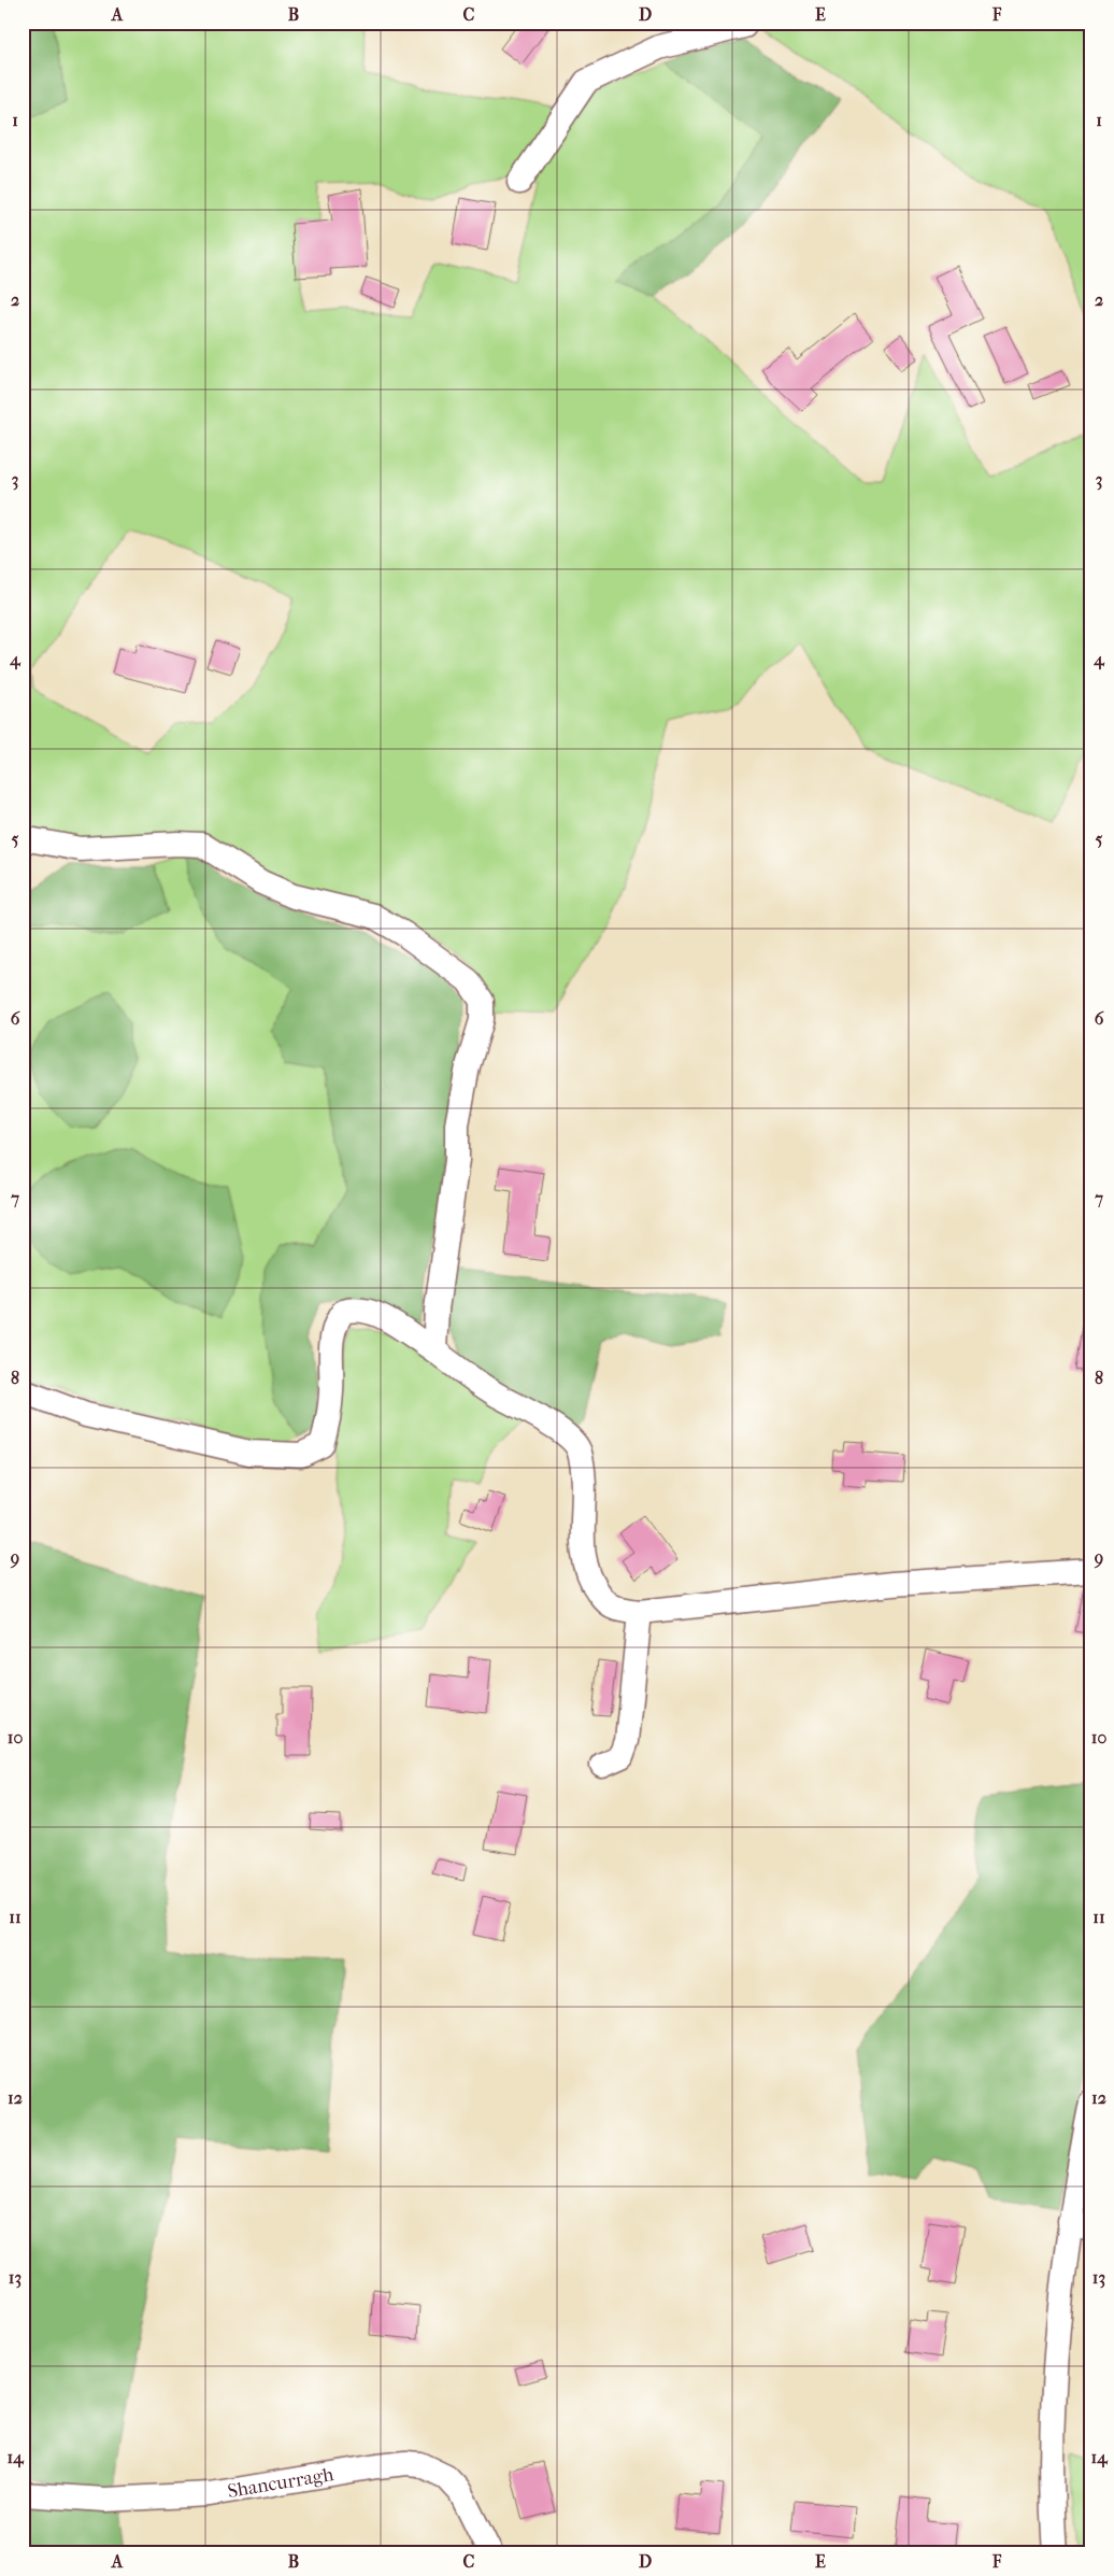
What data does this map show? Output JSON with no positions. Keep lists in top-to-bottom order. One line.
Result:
{"streets":{"street":["Shancurragh"]},"grid":{"columns":["A","B","C","D","E","F"],"rows":["1","2","3","4","5","6","7","8","9","10","11","12","13","14"]}}
